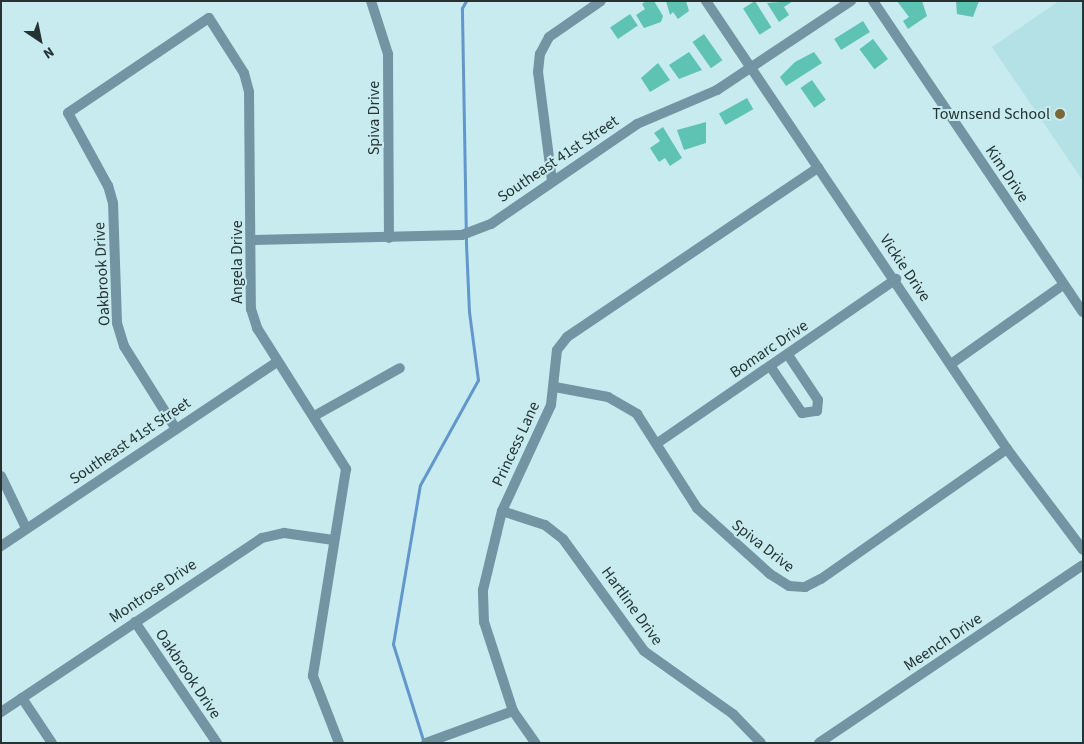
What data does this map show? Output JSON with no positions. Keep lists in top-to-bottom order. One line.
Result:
{"streets":{"street":["Spiva Drive","Southeast 41st Street","Kim Drive","Angela Drive","Vickie Drive","Oakbrook Drive","Bomarc Drive","Princess Lane","Montrose Drive","Hartline Drive","Meench Drive"]},"crossings":[["Spiva Drive","Southeast 41st Street"],["Spiva Drive","Vickie Drive"],["Spiva Drive","Bomarc Drive"],["Spiva Drive","Princess Lane"],["Southeast 41st Street","Angela Drive"],["Southeast 41st Street","Vickie Drive"],["Southeast 41st Street","Oakbrook Drive"],["Angela Drive","Oakbrook Drive"],["Angela Drive","Montrose Drive"],["Vickie Drive","Bomarc Drive"],["Vickie Drive","Princess Lane"],["Oakbrook Drive","Montrose Drive"],["Princess Lane","Hartline Drive"]],"places":["Townsend School"],"north":"bottom right"}
